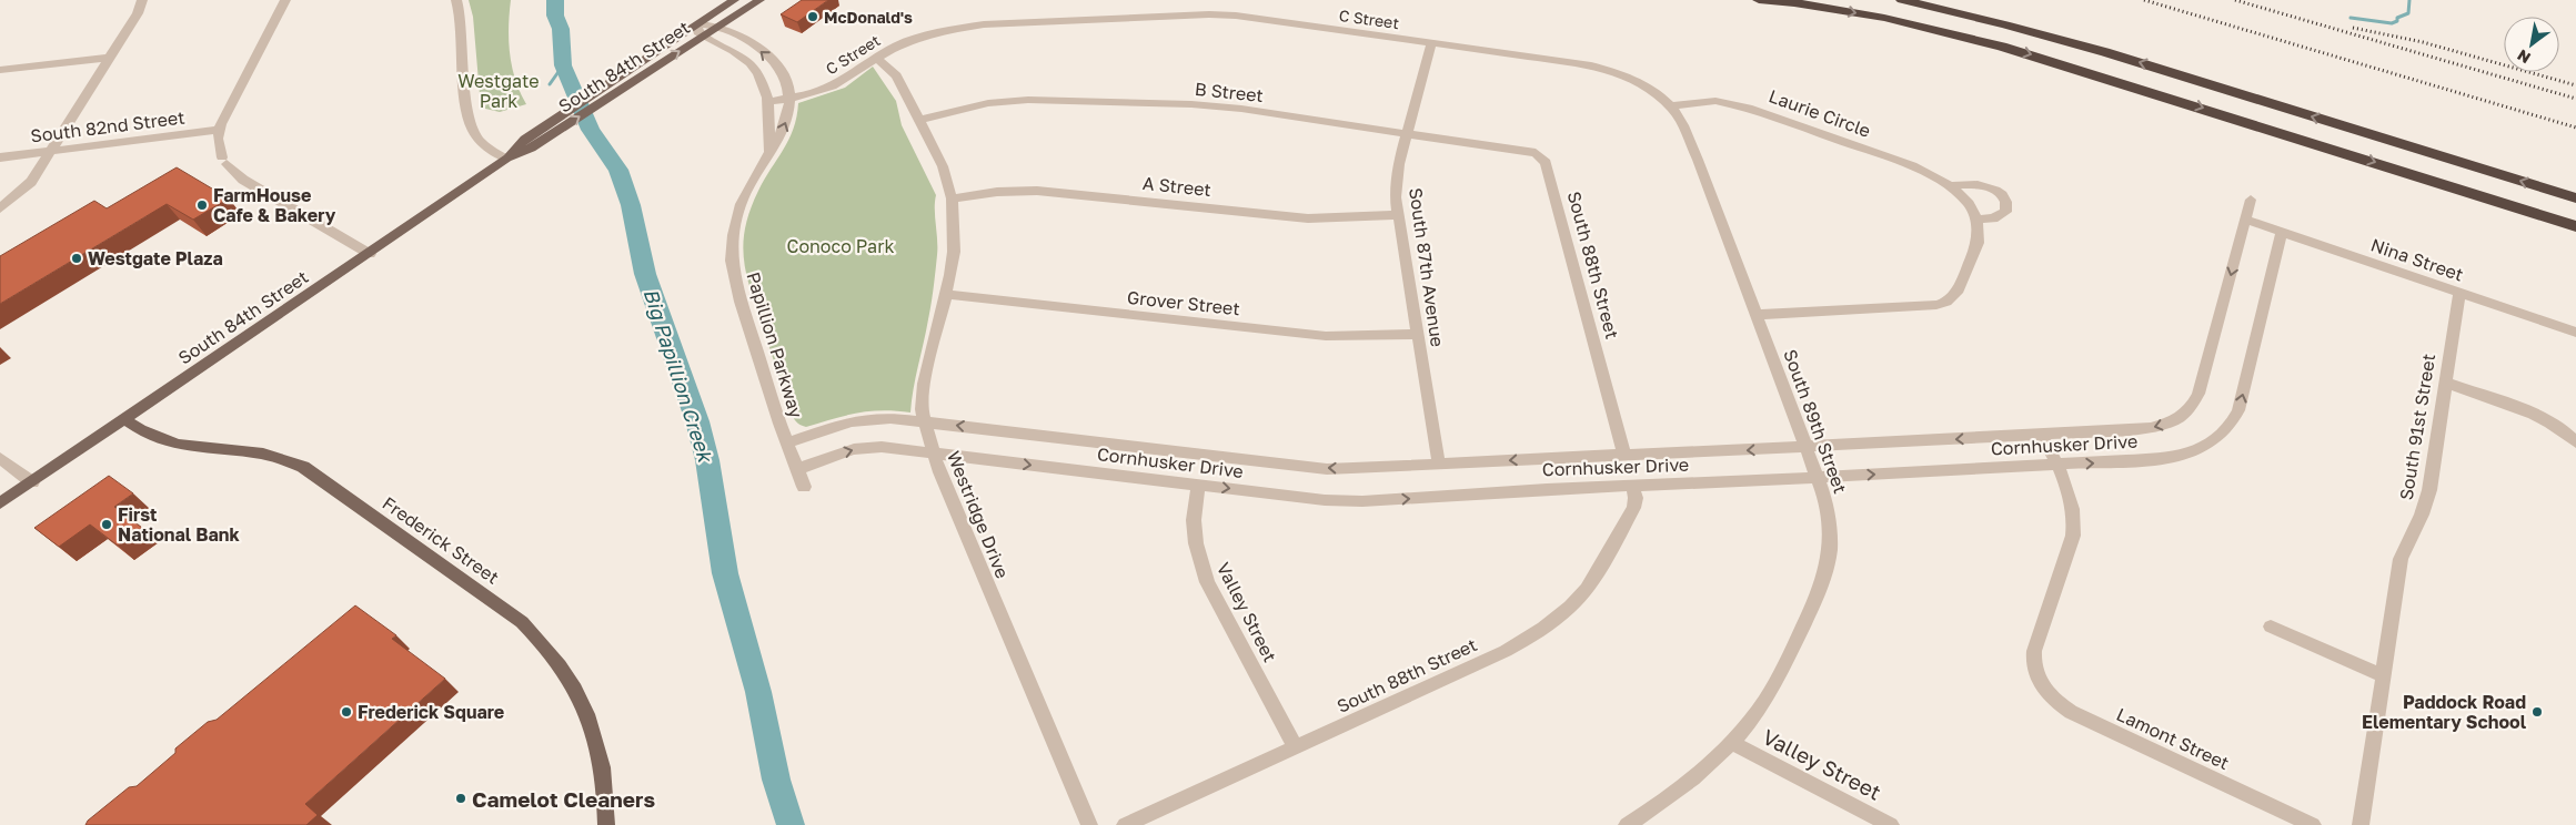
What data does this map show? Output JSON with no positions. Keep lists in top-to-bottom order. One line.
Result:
{"streets":{"main road":["South 84th Street","Frederick Street"],"street":["C Street","B Street","Laurie Circle","South 82nd Street","A Street","Nina Street","South 88th Street","South 87th Avenue","Grover Street","Papillion Parkway","South 89th Street","South 91st Street","Cornhusker Drive","Westridge Drive","Valley Street","Lamont Street"]},"crossings":[["C Street","Laurie Circle"],["C Street","South 87th Avenue"],["C Street","Papillion Parkway"],["C Street","South 89th Street"],["C Street","Westridge Drive"],["South 84th Street","Papillion Parkway"],["South 84th Street","Frederick Street"],["B Street","South 88th Street"],["B Street","South 87th Avenue"],["B Street","Westridge Drive"],["Laurie Circle","South 89th Street"],["A Street","South 87th Avenue"],["A Street","Westridge Drive"],["Nina Street","South 91st Street"],["Nina Street","Cornhusker Drive"],["South 88th Street","Cornhusker Drive"],["South 88th Street","Valley Street"],["South 87th Avenue","Grover Street"],["South 87th Avenue","Cornhusker Drive"],["Grover Street","Westridge Drive"],["Papillion Parkway","Cornhusker Drive"],["South 89th Street","Cornhusker Drive"],["South 89th Street","Valley Street"],["Cornhusker Drive","Westridge Drive"],["Cornhusker Drive","Valley Street"],["Cornhusker Drive","Lamont Street"]],"water":["Big Papillion Creek"],"parks":["Westgate Park","Conoco Park"],"places":["McDonald's","FarmHouse Cafe & Bakery","Westgate Plaza","First National Bank","Frederick Square","Paddock Road Elementary School","Camelot Cleaners"],"north":"bottom left"}
